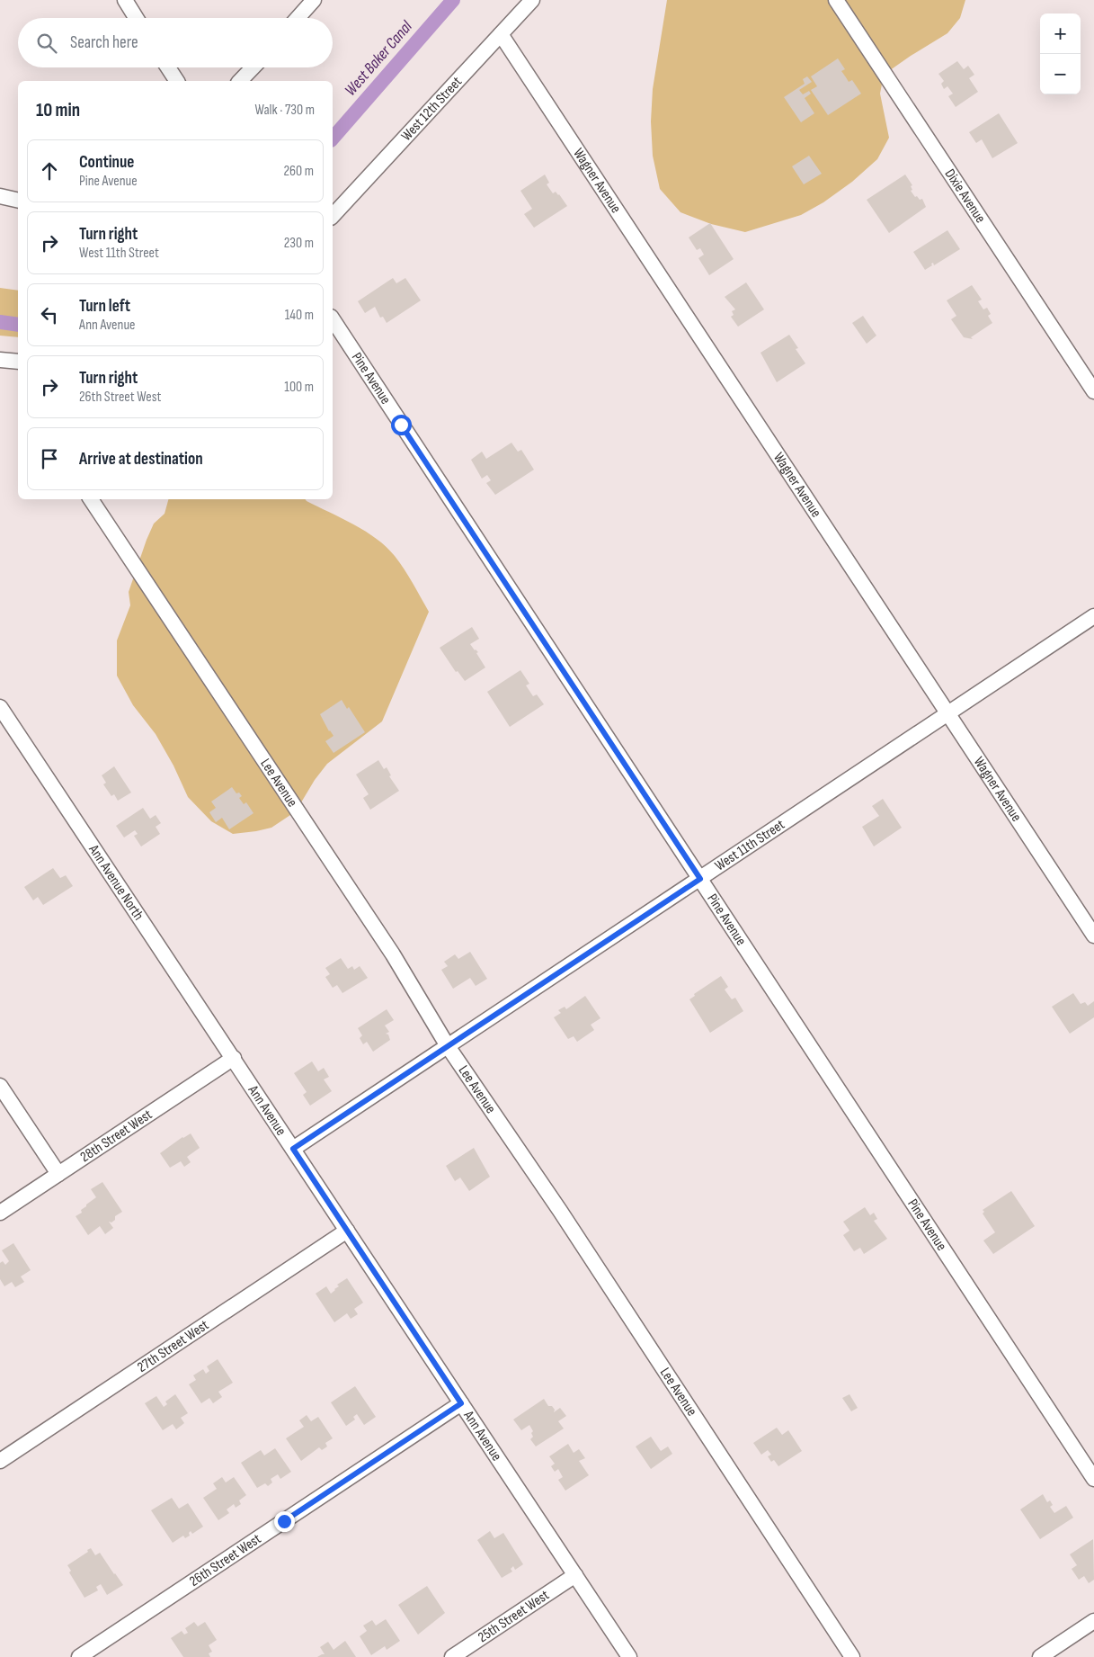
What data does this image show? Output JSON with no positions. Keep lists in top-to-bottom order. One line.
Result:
{"streets":{"street":["West 12th Street","Wagner Avenue","Dixie Avenue","Pine Avenue","Lee Avenue","West 11th Street","Ann Avenue North","Ann Avenue","28th Street West","27th Street West","26th Street West","25th Street West"]},"crossings":[["West 12th Street","Wagner Avenue"],["Wagner Avenue","West 11th Street"],["Pine Avenue","West 11th Street"],["Lee Avenue","West 11th Street"],["West 11th Street","Ann Avenue"],["Ann Avenue North","Ann Avenue"],["Ann Avenue North","28th Street West"],["Ann Avenue","28th Street West"],["Ann Avenue","27th Street West"],["Ann Avenue","26th Street West"],["Ann Avenue","25th Street West"]],"water":["West Baker Canal"],"page":{"map_buttons":["+","−"],"search":"Search here","heading":["10 min","Walk · 730 m"],"list":[["Continue","Pine Avenue","260 m"],["Turn right","West 11th Street","230 m"],["Turn left","Ann Avenue","140 m"],["Turn right","26th Street West","100 m"],"Arrive at destination"]}}
